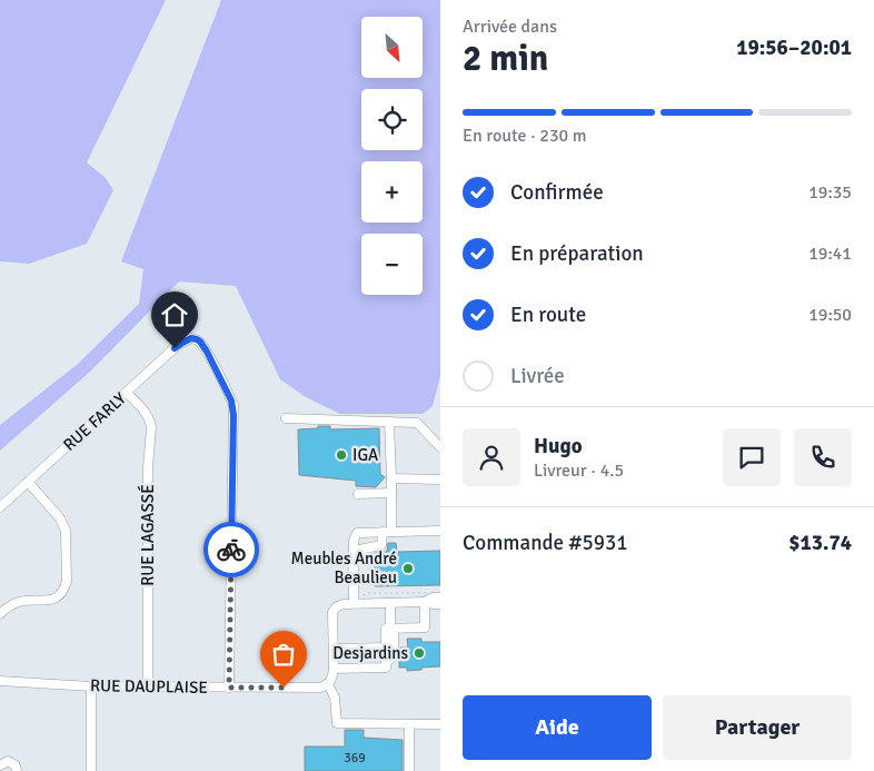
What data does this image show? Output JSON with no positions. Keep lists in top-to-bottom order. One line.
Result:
{"streets":{"street":["RUE FARLY","RUE LAGASSÉ","RUE DAUPLAISE"]},"crossings":[["RUE FARLY","RUE LAGASSÉ"],["RUE FARLY","RUE DAUPLAISE"],["RUE LAGASSÉ","RUE DAUPLAISE"]],"places":["IGA","Meubles André Beaulieu","Desjardins"],"house_numbers":["369"],"north":"bottom right","page":{"heading":["2 min","Arrivée dans","19:56–20:01"],"panel":["Hugo","Livreur · 4.5","Commande #5931","$13.74"],"map_buttons":["+","−"],"bar":"En route · 230 m","list":[["Confirmée","19:35"],["En préparation","19:41"],["En route","19:50"],"Livrée"],"buttons":["Aide","Partager"]}}
